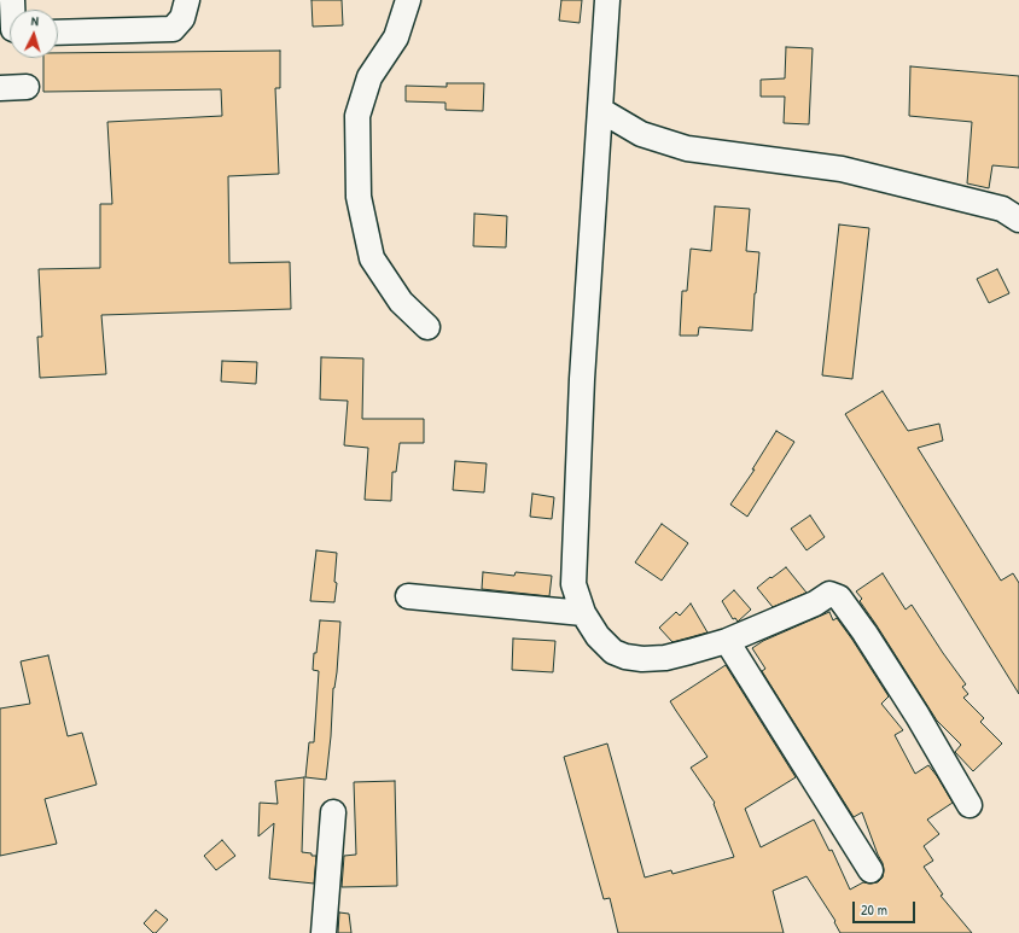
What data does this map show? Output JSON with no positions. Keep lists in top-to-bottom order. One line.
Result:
{"scale_bar":"20 m","north":"top"}
